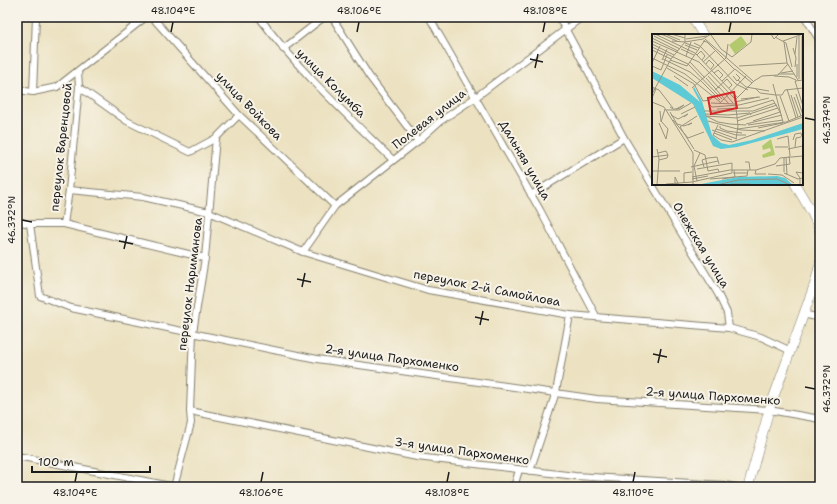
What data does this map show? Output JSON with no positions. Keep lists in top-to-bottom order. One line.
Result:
{"streets":{"street":["улица Колумба","улица Войкова","Полевая улица","переулок Варенцовой","Дальняя улица","Онежская улица","переулок Нариманова","переулок 2-й Самойлова","2-я улица Пархоменко","3-я улица Пархоменко"]},"crossings":[["улица Колумба","Полевая улица"],["улица Войкова","Полевая улица"],["Полевая улица","Дальняя улица"],["Полевая улица","Онежская улица"],["Полевая улица","переулок 2-й Самойлова"],["переулок Варенцовой","переулок 2-й Самойлова"],["Дальняя улица","переулок 2-й Самойлова"],["Онежская улица","переулок 2-й Самойлова"],["переулок Нариманова","переулок 2-й Самойлова"],["переулок Нариманова","2-я улица Пархоменко"],["переулок Нариманова","3-я улица Пархоменко"]],"scale_bar":"100 m","coordinates":["48.104°E","48.106°E","48.108°E","48.110°E","46.374°N","46.372°N"]}
